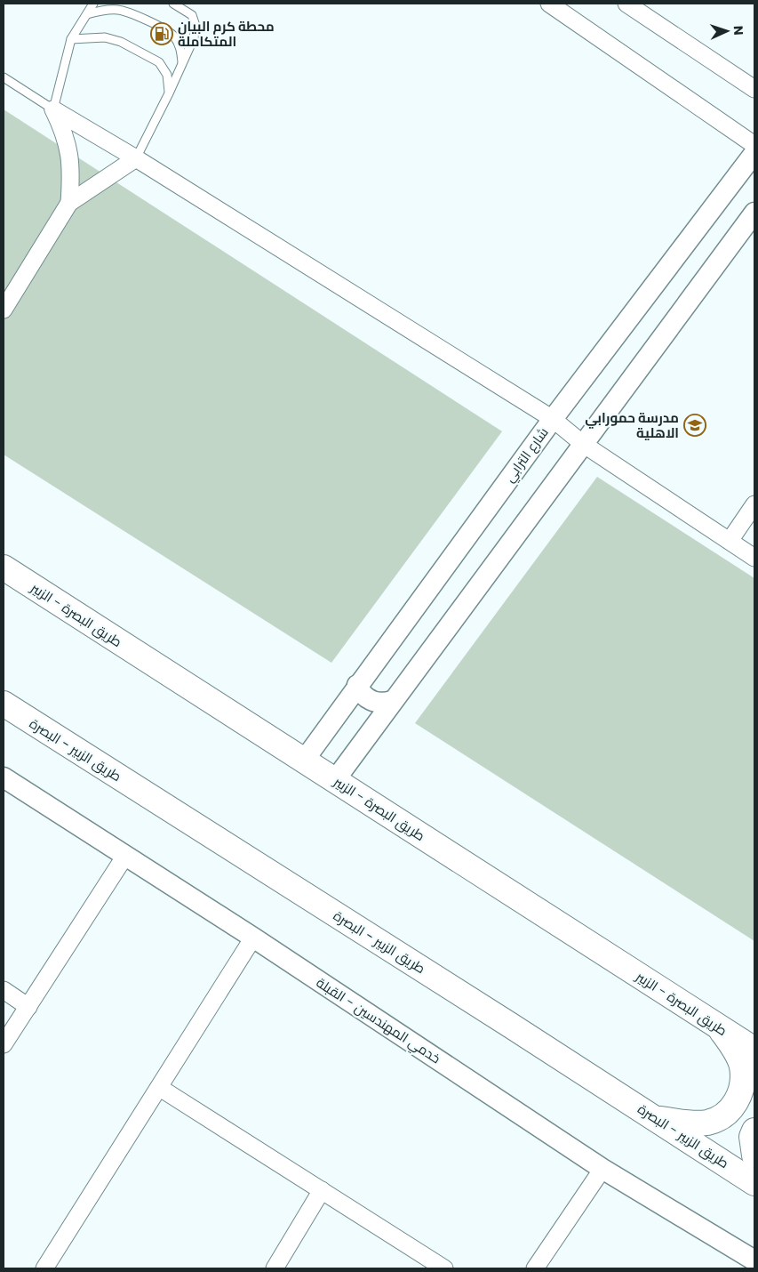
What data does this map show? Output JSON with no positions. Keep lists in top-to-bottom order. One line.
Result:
{"streets":{"highway":["طريق البصرة - الزبير","طريق الزبير - البصرة"],"street":["شارع الترابي","خدمي المهندسين - القبلة"]},"crossings":[["شارع الترابي","طريق البصرة - الزبير"]],"places":{"fuel station":["محطة كرم البيان المتكاملة"],"school or university":["مدرسة حمورابي الاهلية"]},"north":"right"}
